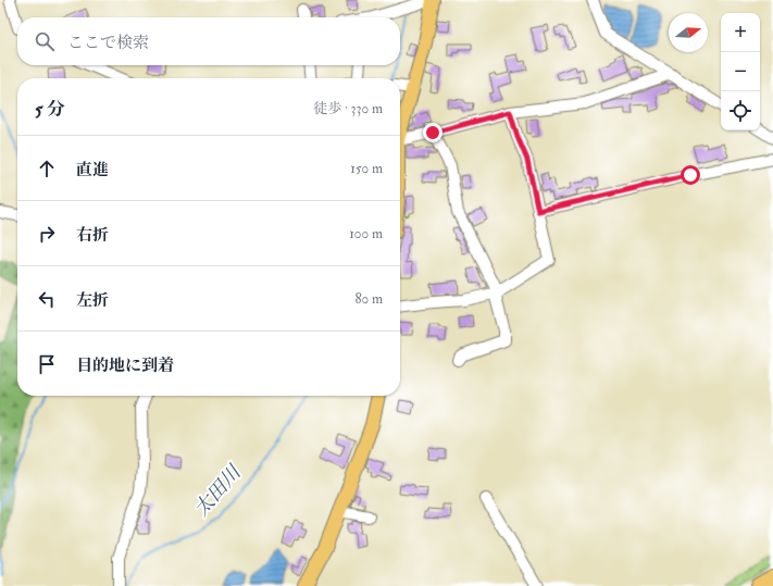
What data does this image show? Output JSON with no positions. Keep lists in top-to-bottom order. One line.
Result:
{"water":["太田川"],"north":"right","page":{"map_buttons":["+","−"],"search":"ここで検索","heading":["5 分","徒歩 · 330 m"],"list":[["直進","150 m"],["右折","100 m"],["左折","80 m"],"目的地に到着"]}}
